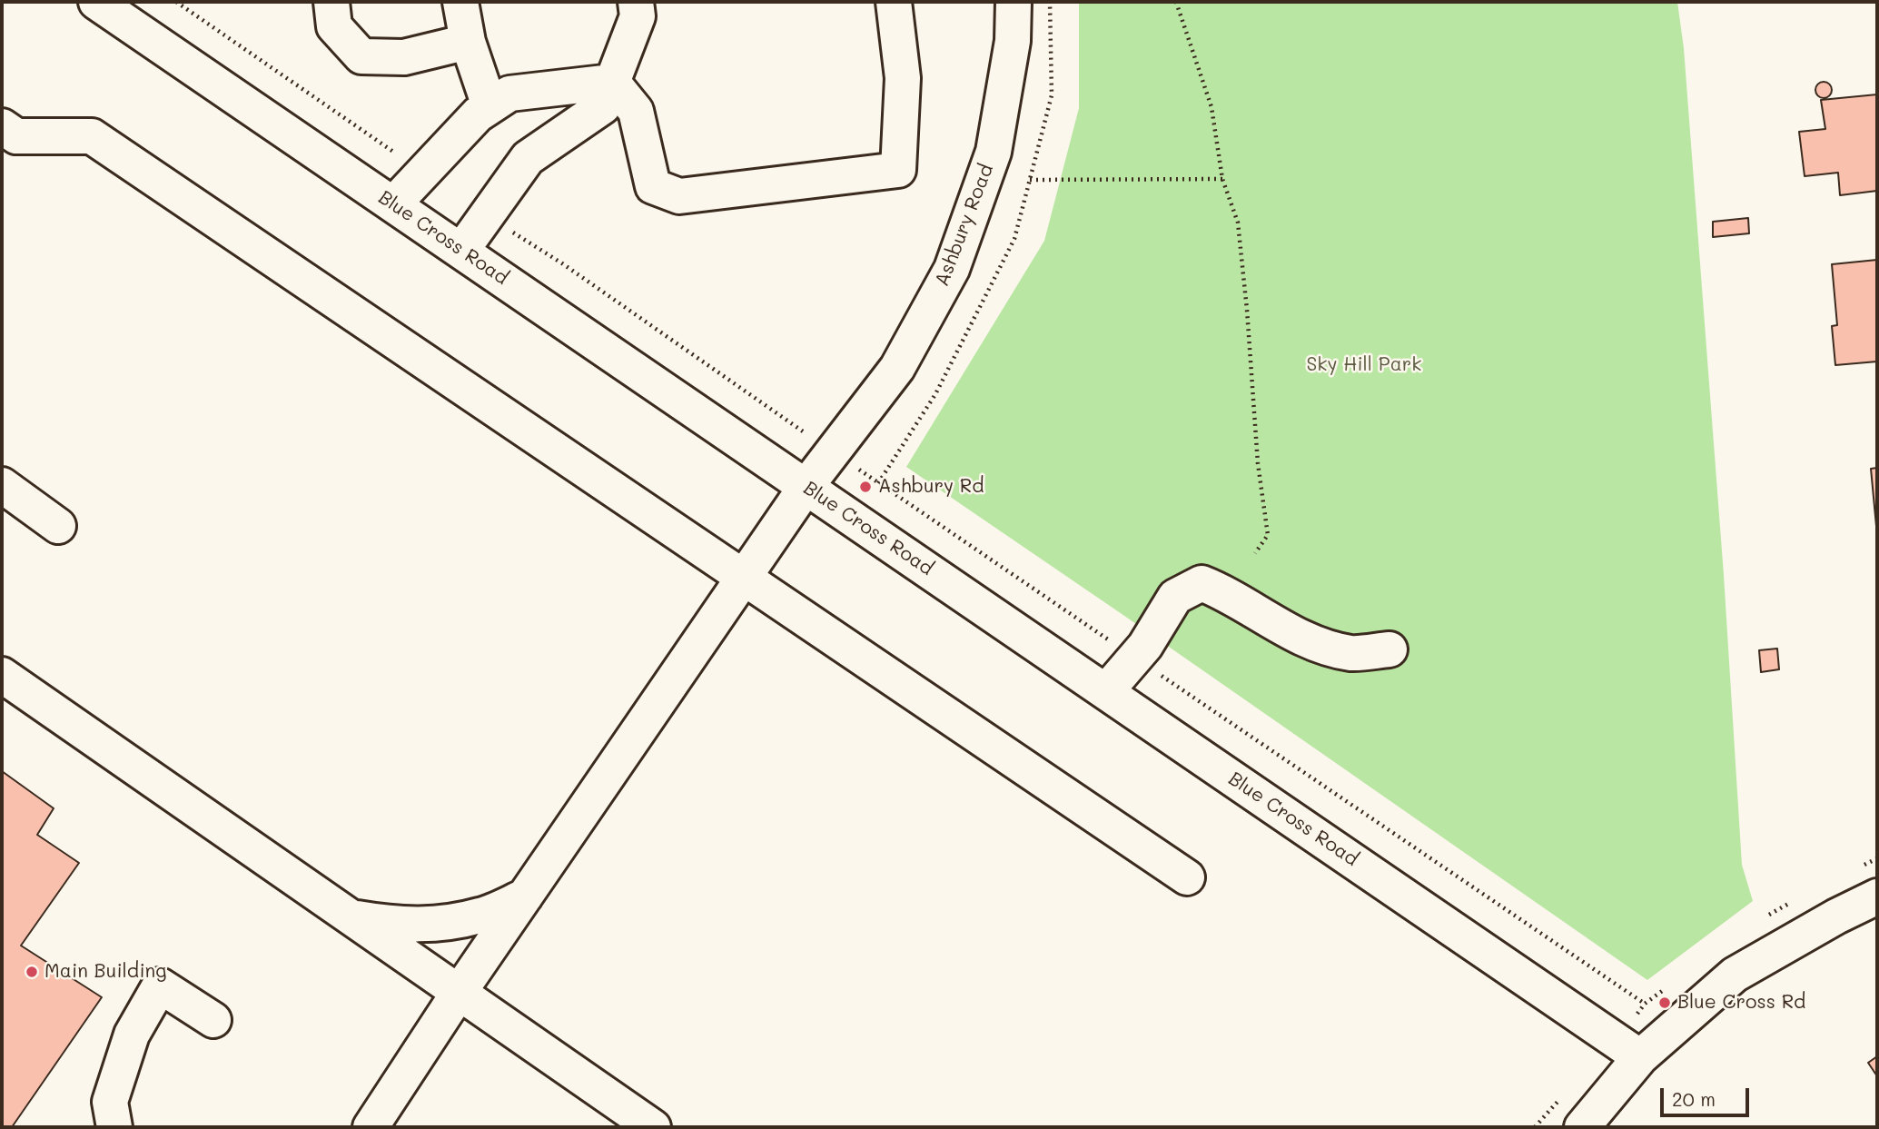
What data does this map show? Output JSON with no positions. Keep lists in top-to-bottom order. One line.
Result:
{"streets":{"street":["Ashbury Road","Blue Cross Road"]},"crossings":[["Ashbury Road","Blue Cross Road"]],"parks":["Sky Hill Park"],"places":["Ashbury Rd","Main Building","Blue Cross Rd"],"scale_bar":"20 m"}
